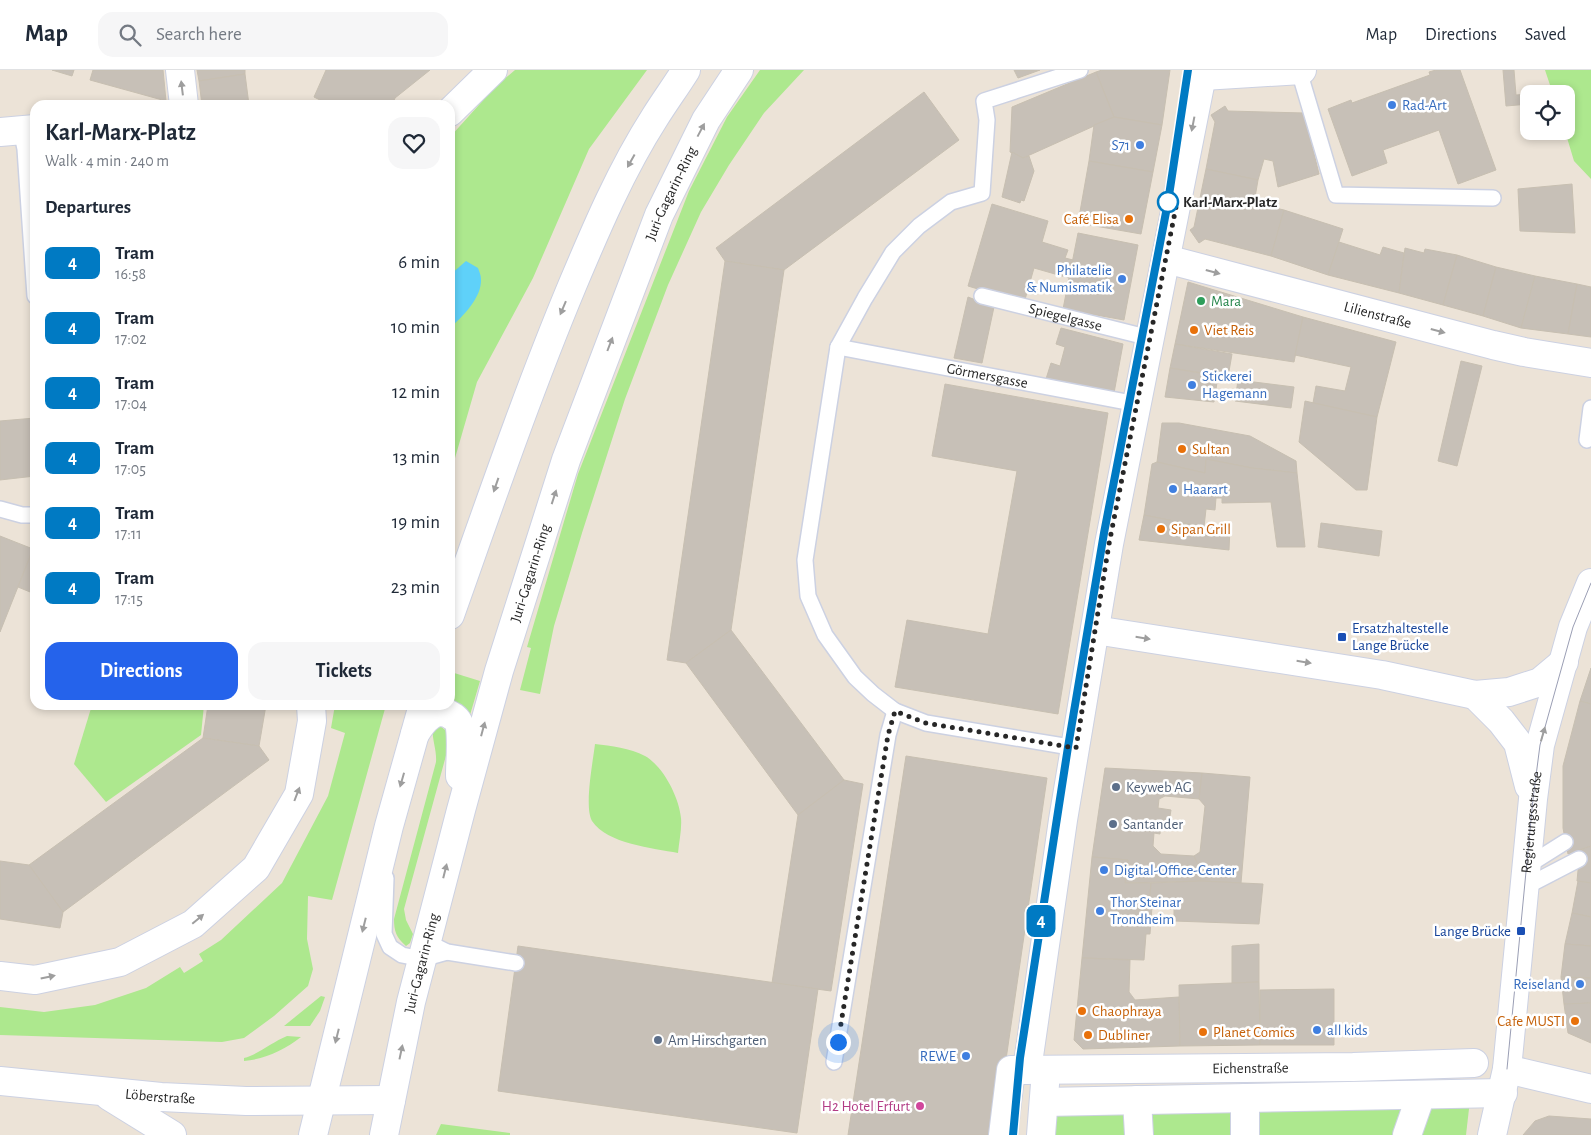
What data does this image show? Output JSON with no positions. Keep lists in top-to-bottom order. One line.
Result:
{"streets":{"street":["Juri-Gagarin-Ring","Lilienstraße","Regierungsstraße","Eichenstraße","Löberstraße"],"lane":["Spiegelgasse","Görmersgasse"]},"one_way":["Lilienstraße"],"places":{"other":["Rad-Art","S71","Karl-Marx-Platz","Café Elisa","Philatelie & Numismatik","Mara","Viet Reis","Stickerei Hagemann","Sultan","Haarart","Sipan Grill","Keyweb AG","Santander","Digital-Office-Center","Thor Steinar Trondheim","Reiseland","Chaophraya","Cafe MUSTI","all kids","Planet Comics","Dubliner","Am Hirschgarten","REWE","H2 Hotel Erfurt"],"transit":["Ersatzhaltestelle Lange Brücke","Lange Brücke"]},"lines":["tram line 4"],"page":{"header":"Map","search":"Search here","nav":["Map","Directions","Saved"],"on_map":"4","heading":[["Karl-Marx-Platz","Walk · 4 min · 240 m"],"Departures"],"list":[{"mark":"4","name":"Tram","note":"16:58","value":"6 min"},{"mark":"4","name":"Tram","note":"17:02","value":"10 min"},{"mark":"4","name":"Tram","note":"17:04","value":"12 min"},{"mark":"4","name":"Tram","note":"17:05","value":"13 min"},{"mark":"4","name":"Tram","note":"17:11","value":"19 min"},{"mark":"4","name":"Tram","note":"17:15","value":"23 min"}],"buttons":["Directions","Tickets"]}}
